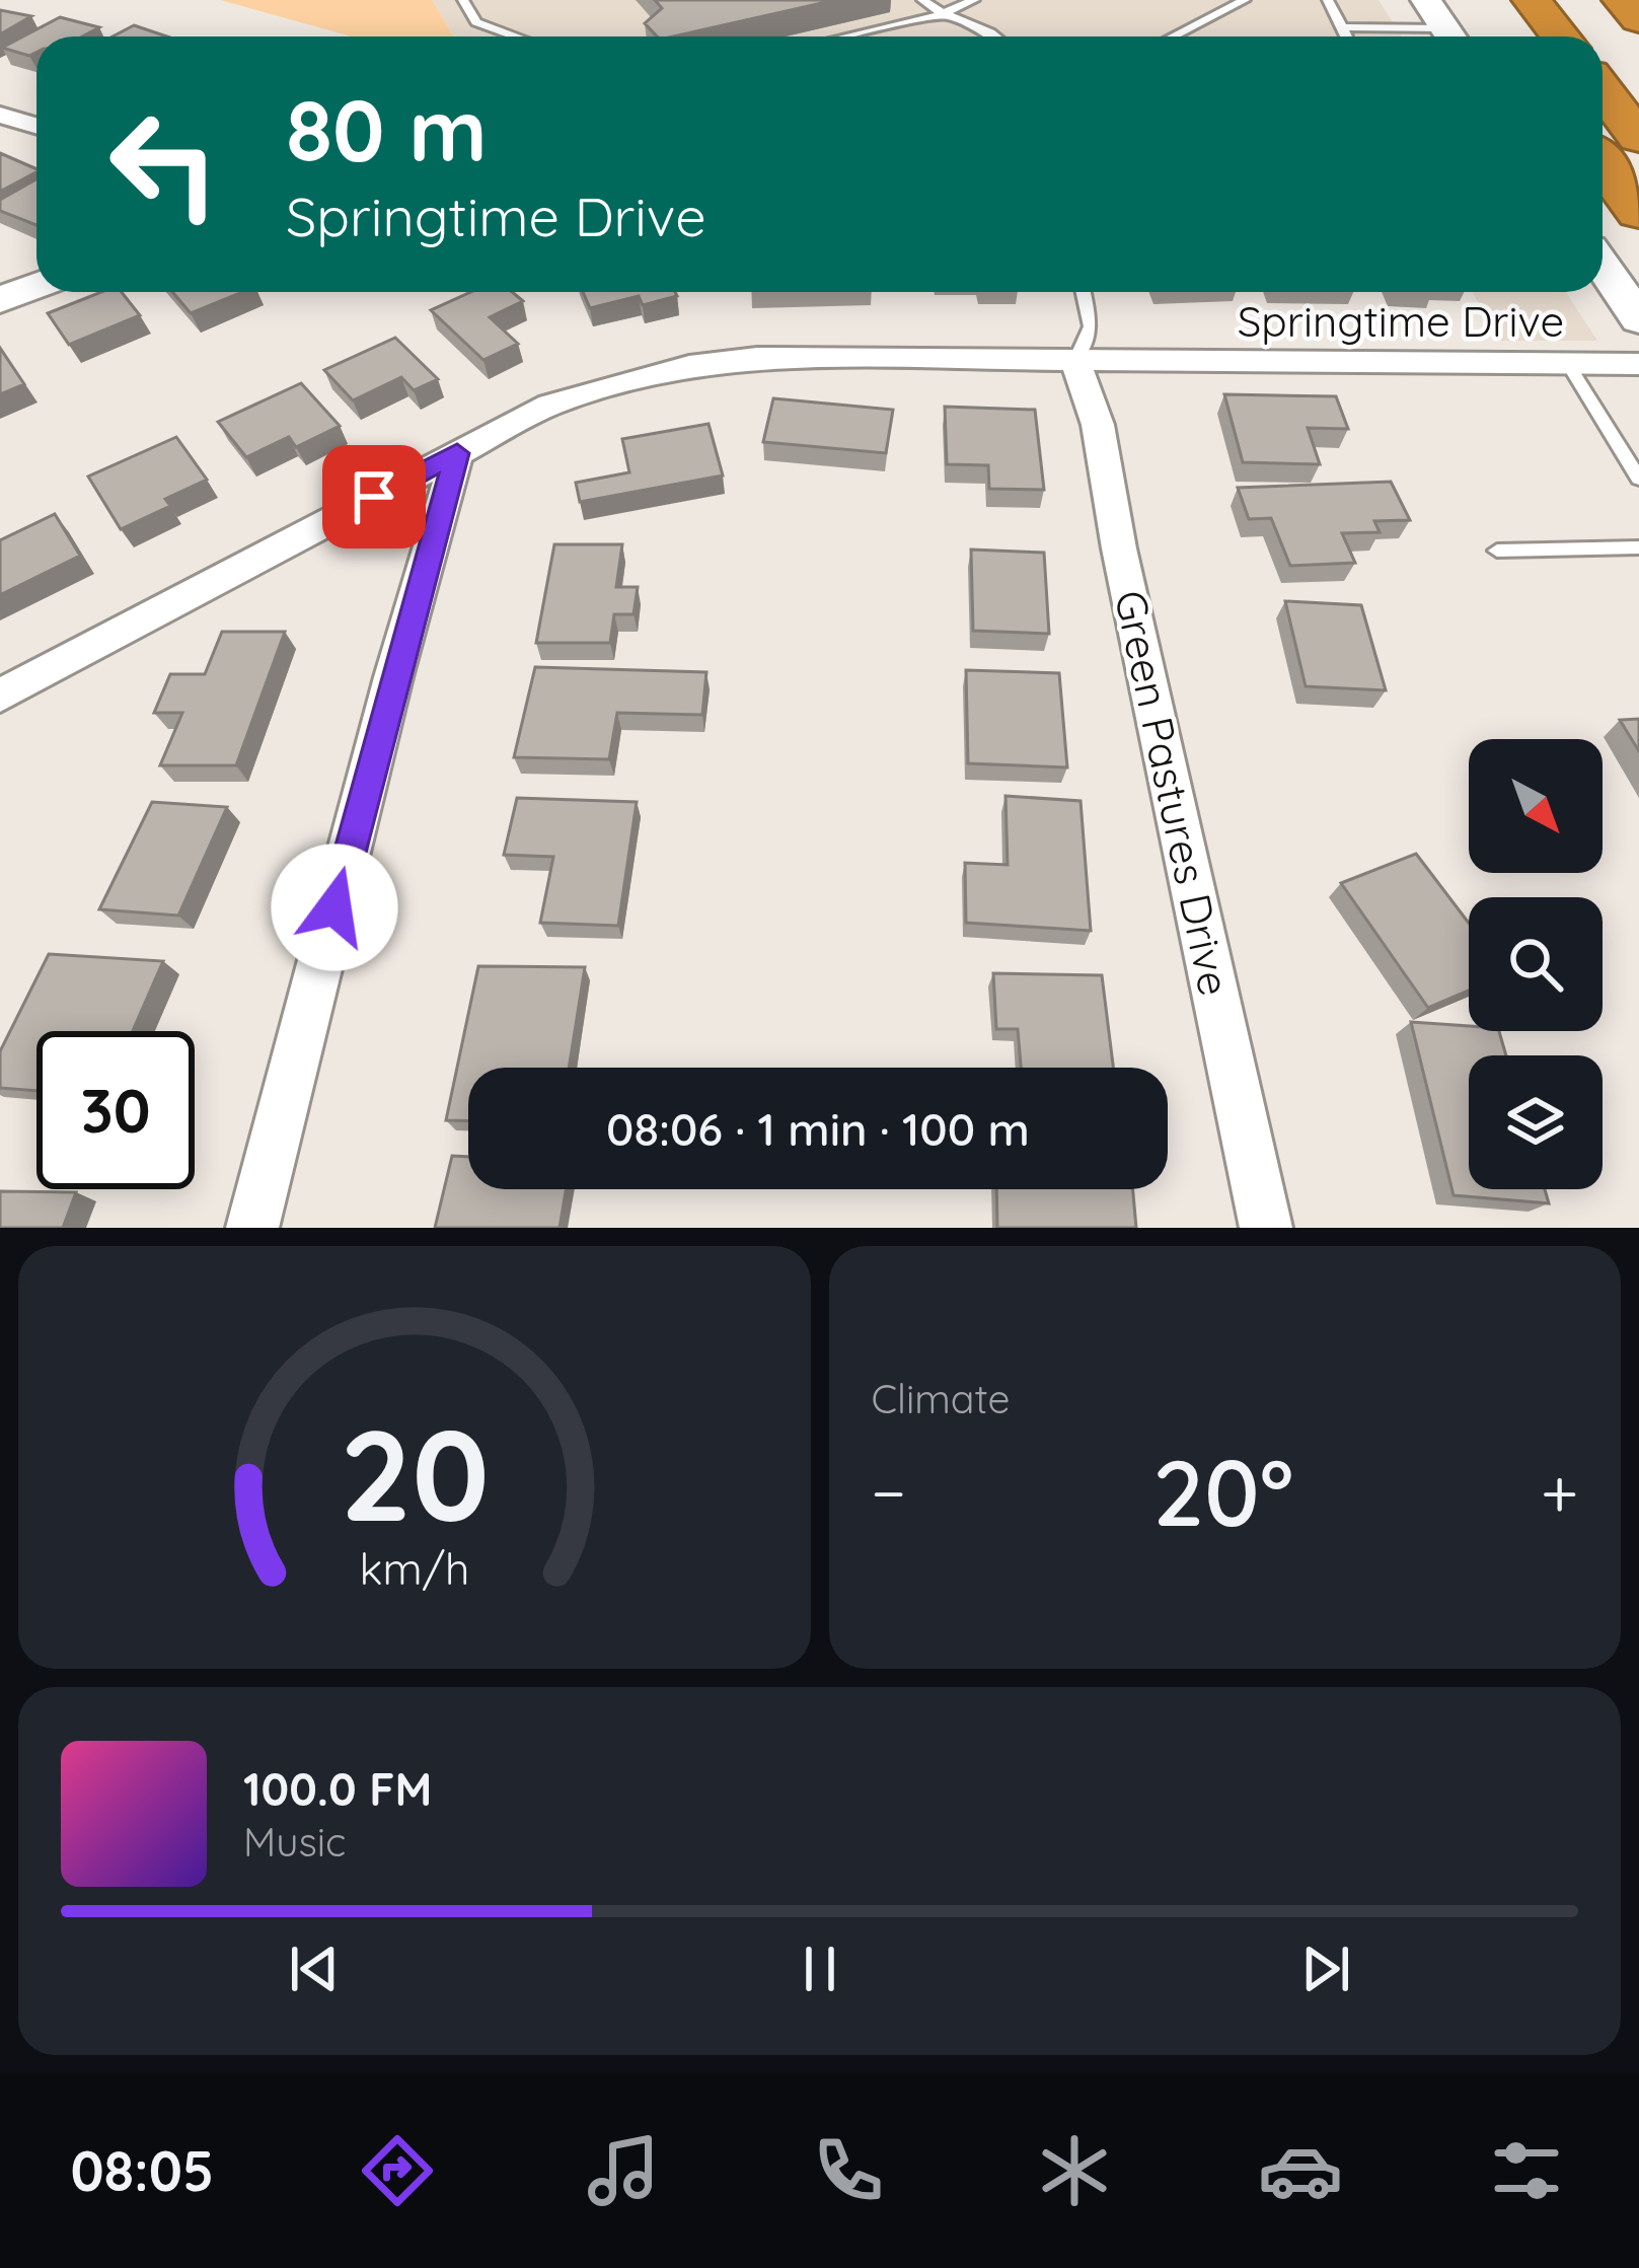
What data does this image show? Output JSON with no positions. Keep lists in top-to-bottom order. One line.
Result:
{"streets":{"street":["Springtime Drive","Green Pastures Drive"]},"crossings":[["Springtime Drive","Green Pastures Drive"]],"north":"bottom right","page":{"turn":["80 m","Springtime Drive"],"limit":"30","trip":"08:06 · 1 min · 100 m","tile":"Climate","heat":["−","20°","+"],"song":["100.0 FM","Music"],"tabs":"08:05","gauge":["20","km/h"]}}
